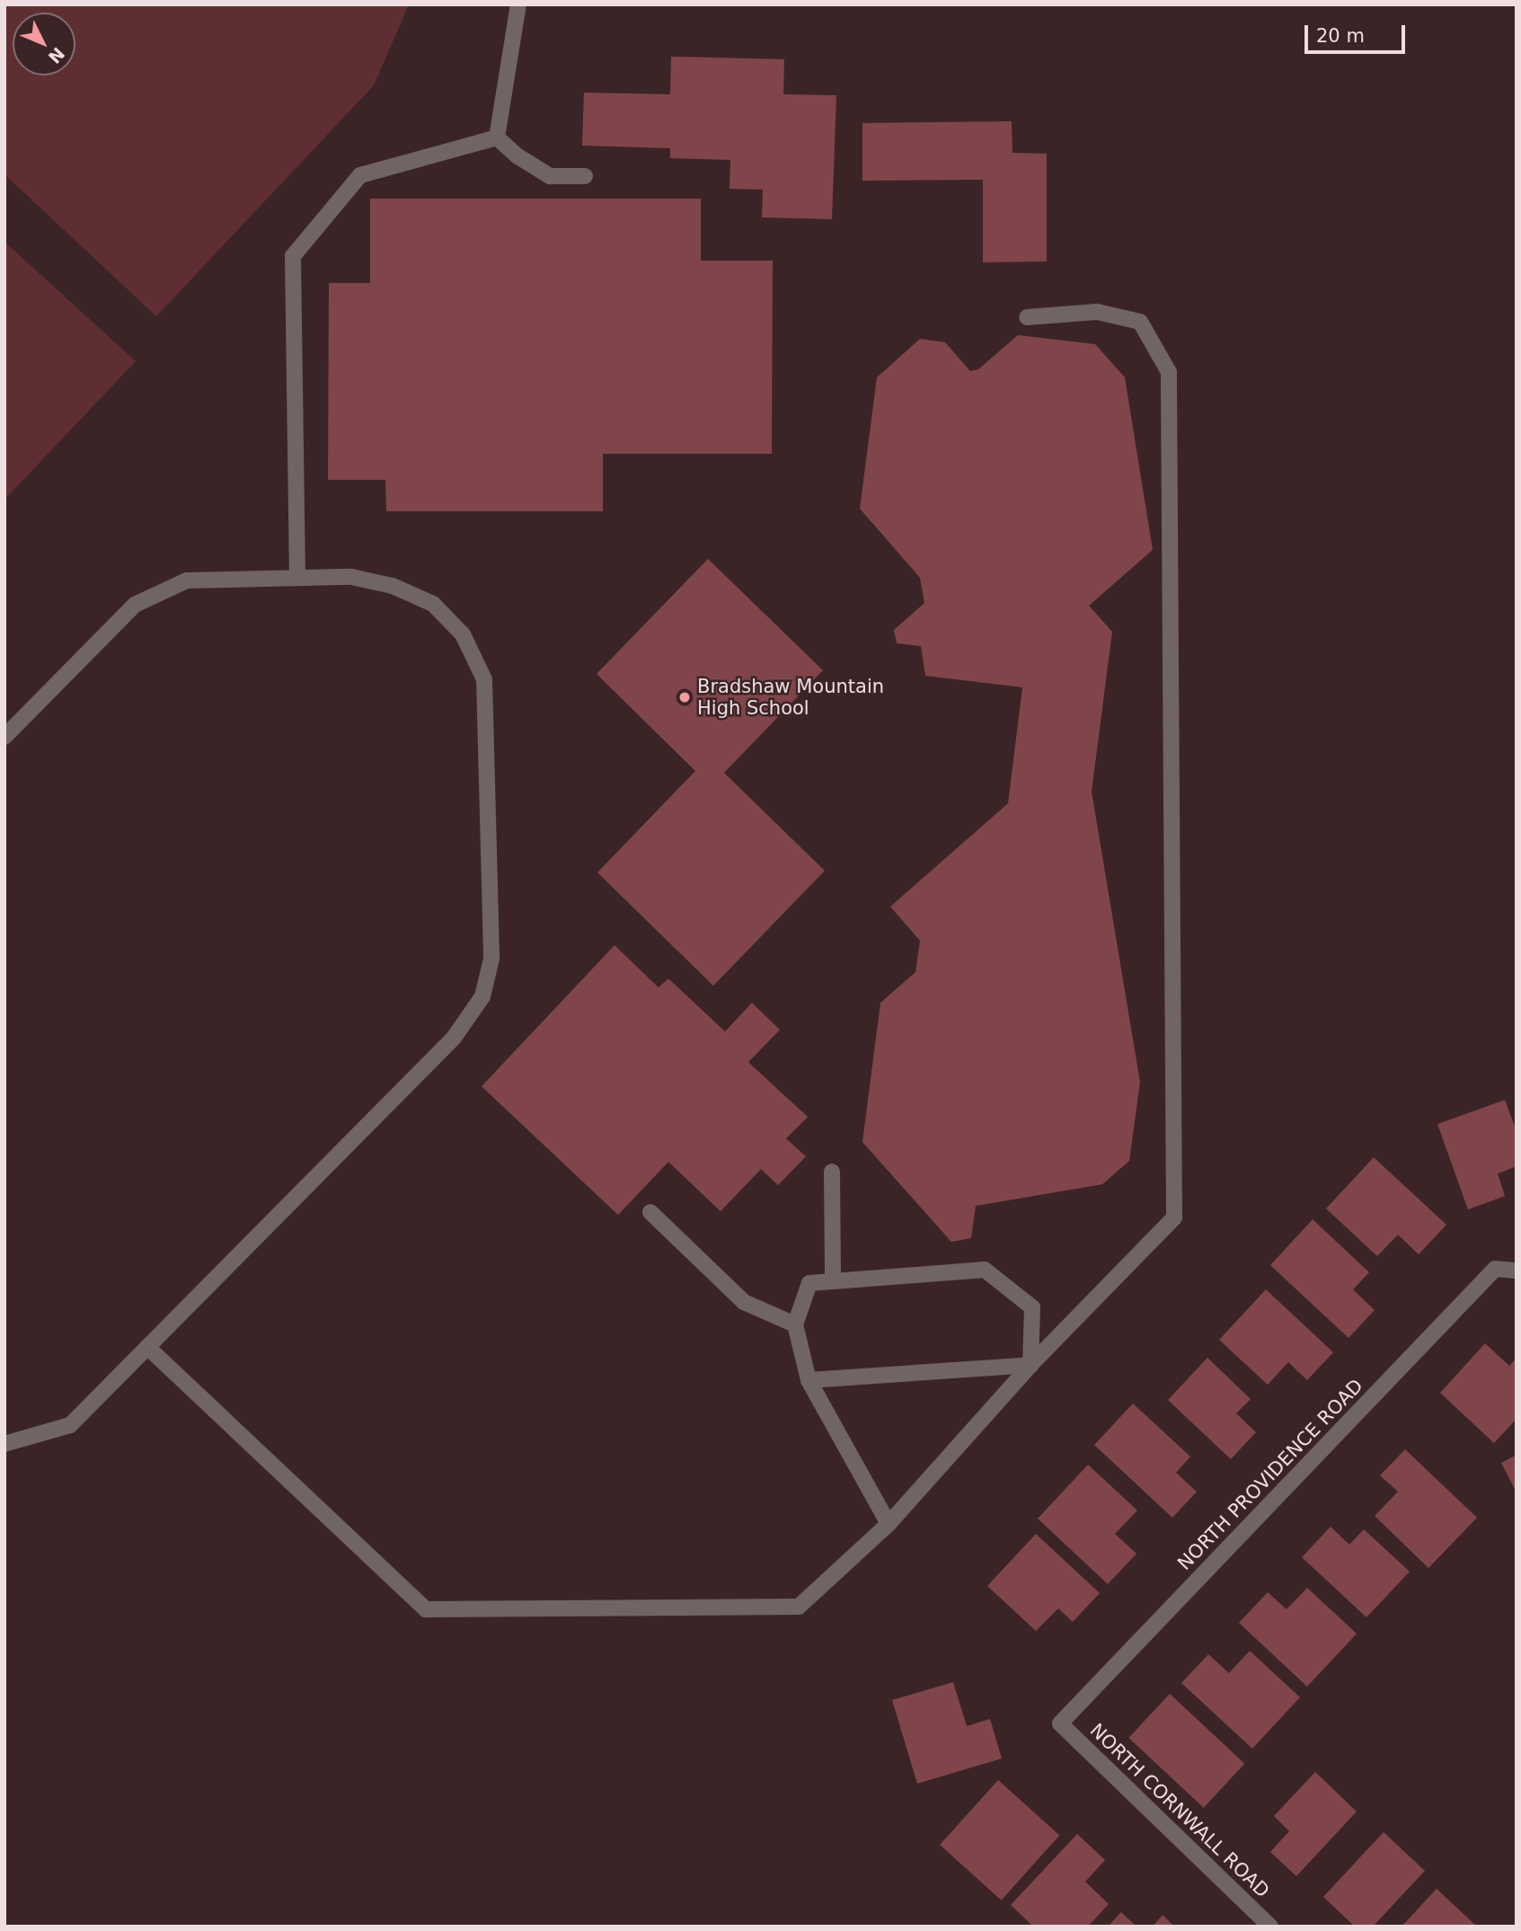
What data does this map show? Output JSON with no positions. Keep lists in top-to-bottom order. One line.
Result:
{"streets":{"street":["NORTH PROVIDENCE ROAD","NORTH CORNWALL ROAD"]},"crossings":[["NORTH PROVIDENCE ROAD","NORTH CORNWALL ROAD"]],"places":["Bradshaw Mountain High School"],"scale_bar":"20 m","north":"bottom right"}
